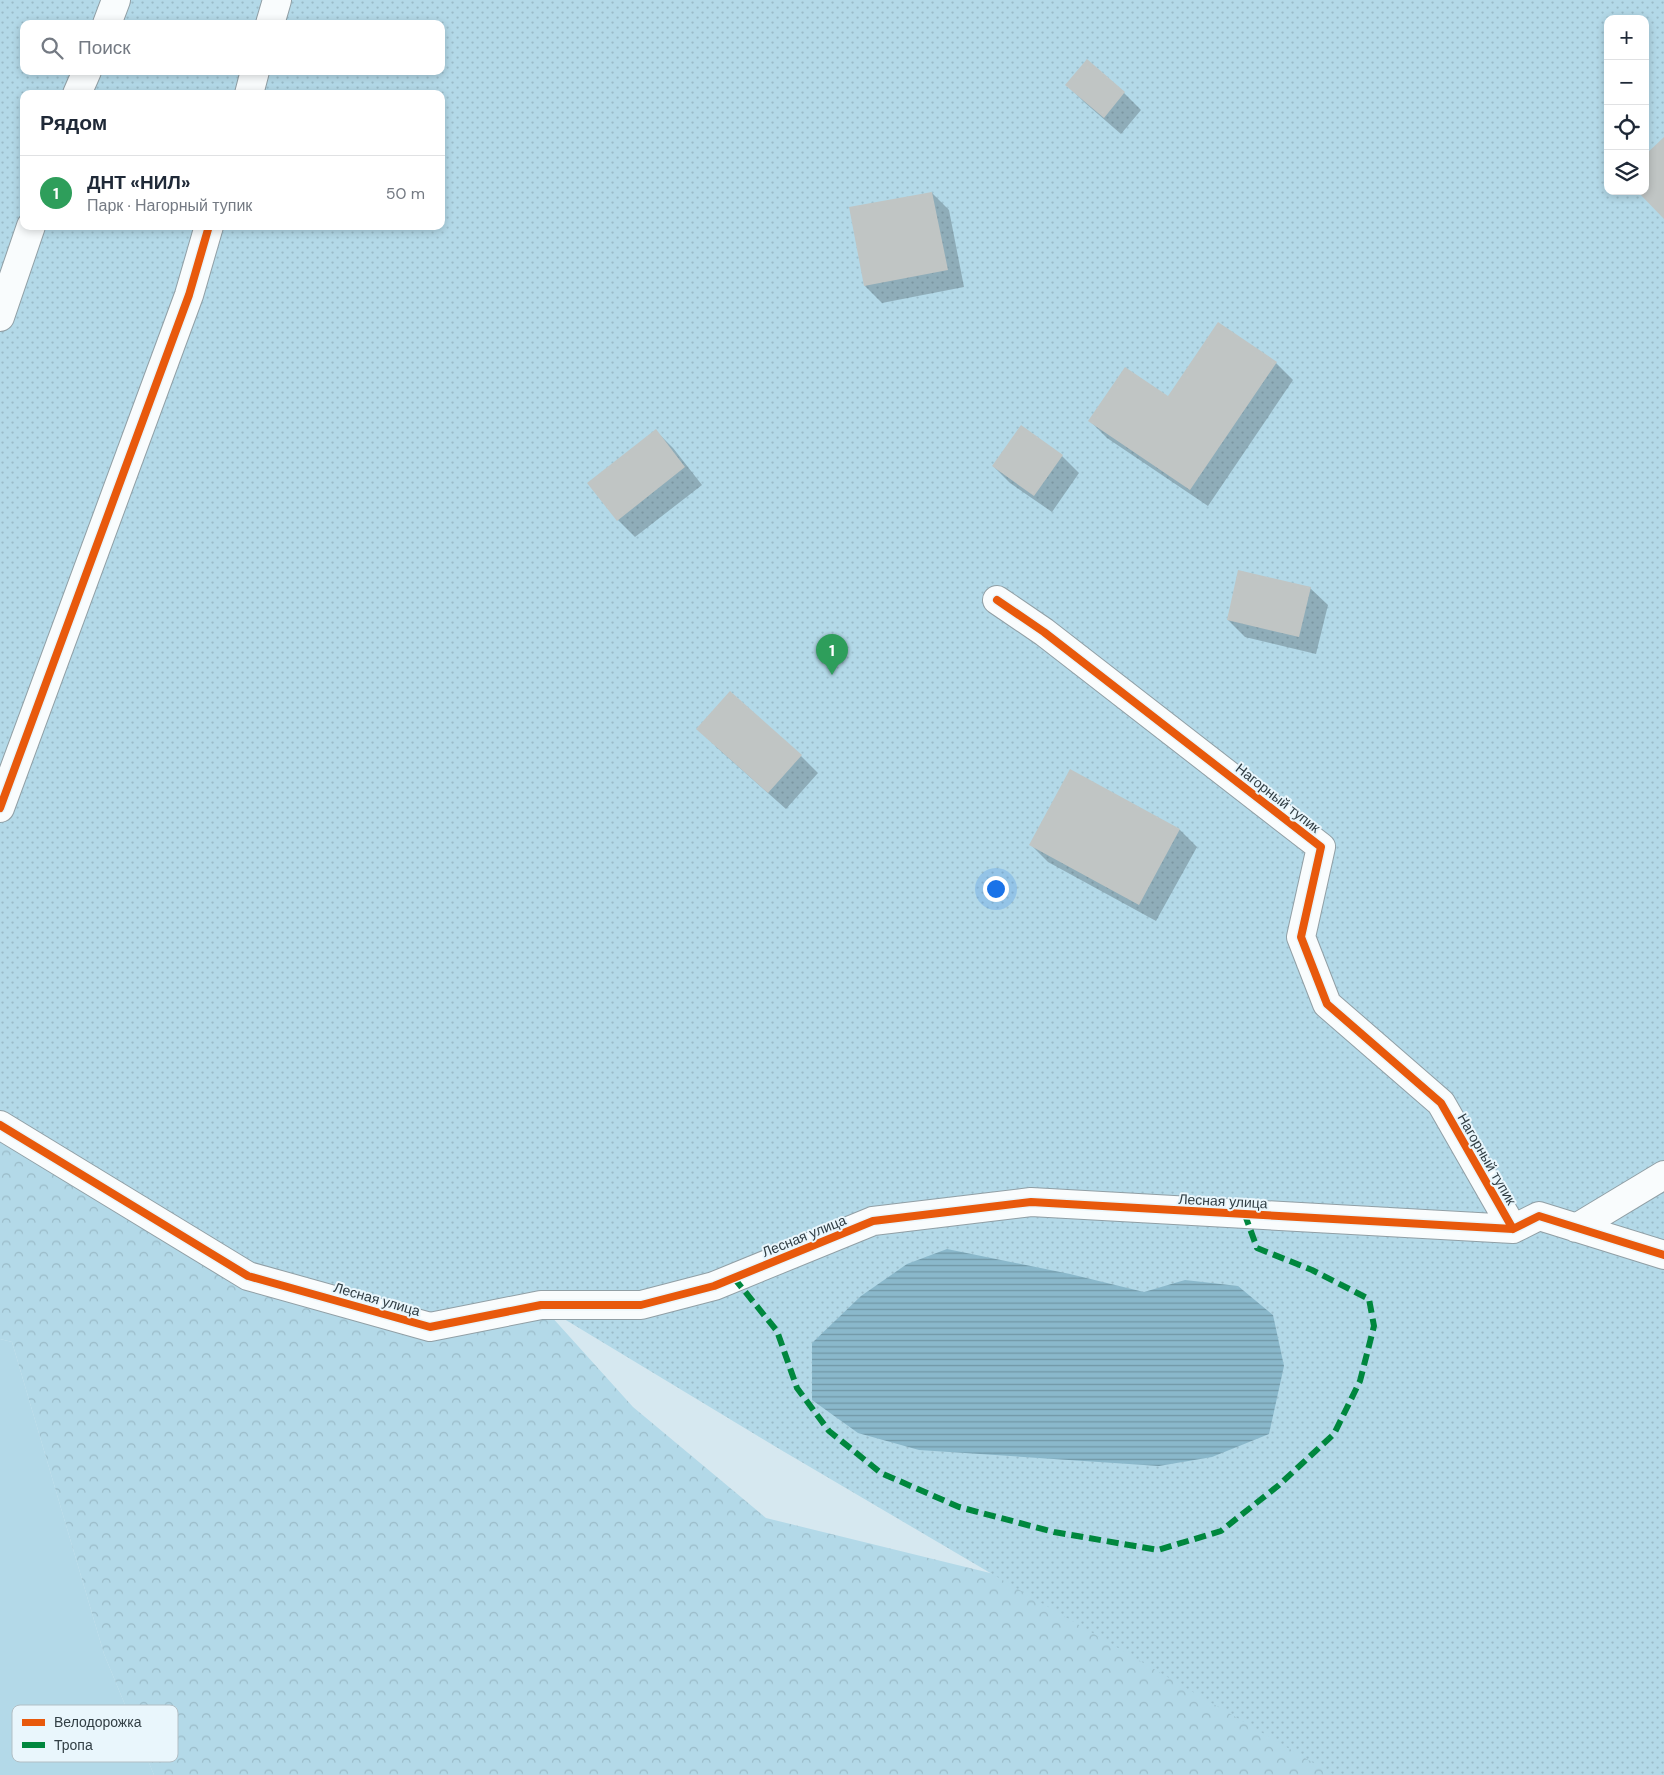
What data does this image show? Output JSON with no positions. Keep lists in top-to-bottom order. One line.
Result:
{"streets":{"street":["Нагорный тупик","Лесная улица"]},"crossings":[["Нагорный тупик","Лесная улица"]],"legend":["Велодорожка","Тропа"],"page":{"map_buttons":["+","−"],"search":"Поиск","heading":"Рядом","list":[{"mark":"1","name":"ДНТ «НИЛ»","note":"Парк · Нагорный тупик","value":"50 m"}],"pins":"1"}}
